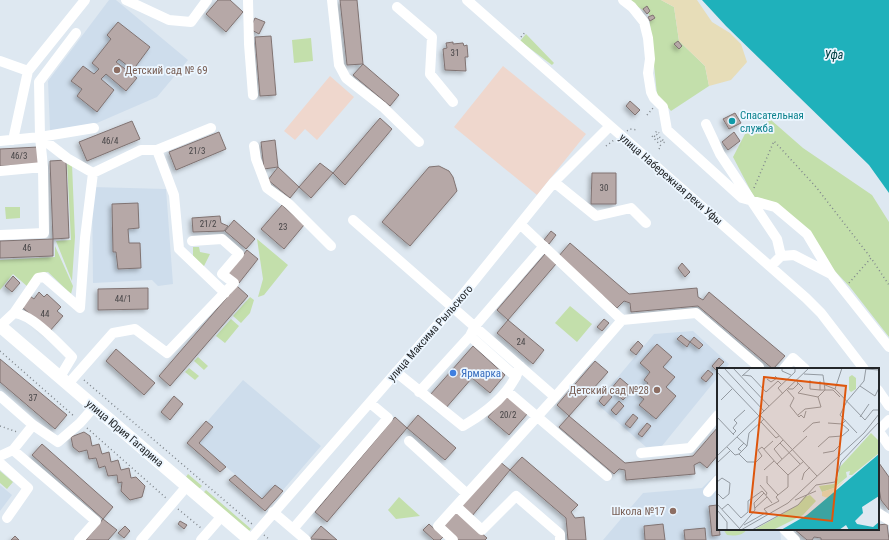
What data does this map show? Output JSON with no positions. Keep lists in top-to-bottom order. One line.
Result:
{"streets":{"main road":["улица Юрия Гагарина"],"street":["улица Набережная реки Уфы","улица Максима Рыльского"]},"crossings":[["улица Набережная реки Уфы","улица Максима Рыльского"],["улица Максима Рыльского","улица Юрия Гагарина"]],"water":["Уфа"],"places":["Детский сад № 69","Спасательная служба","Ярмарка","Детский сад №28","Школа №17"],"house_numbers":["31","46/4","21/3","46/3","30","21/2","23","46","44/1","44","24","37","20/2"]}
